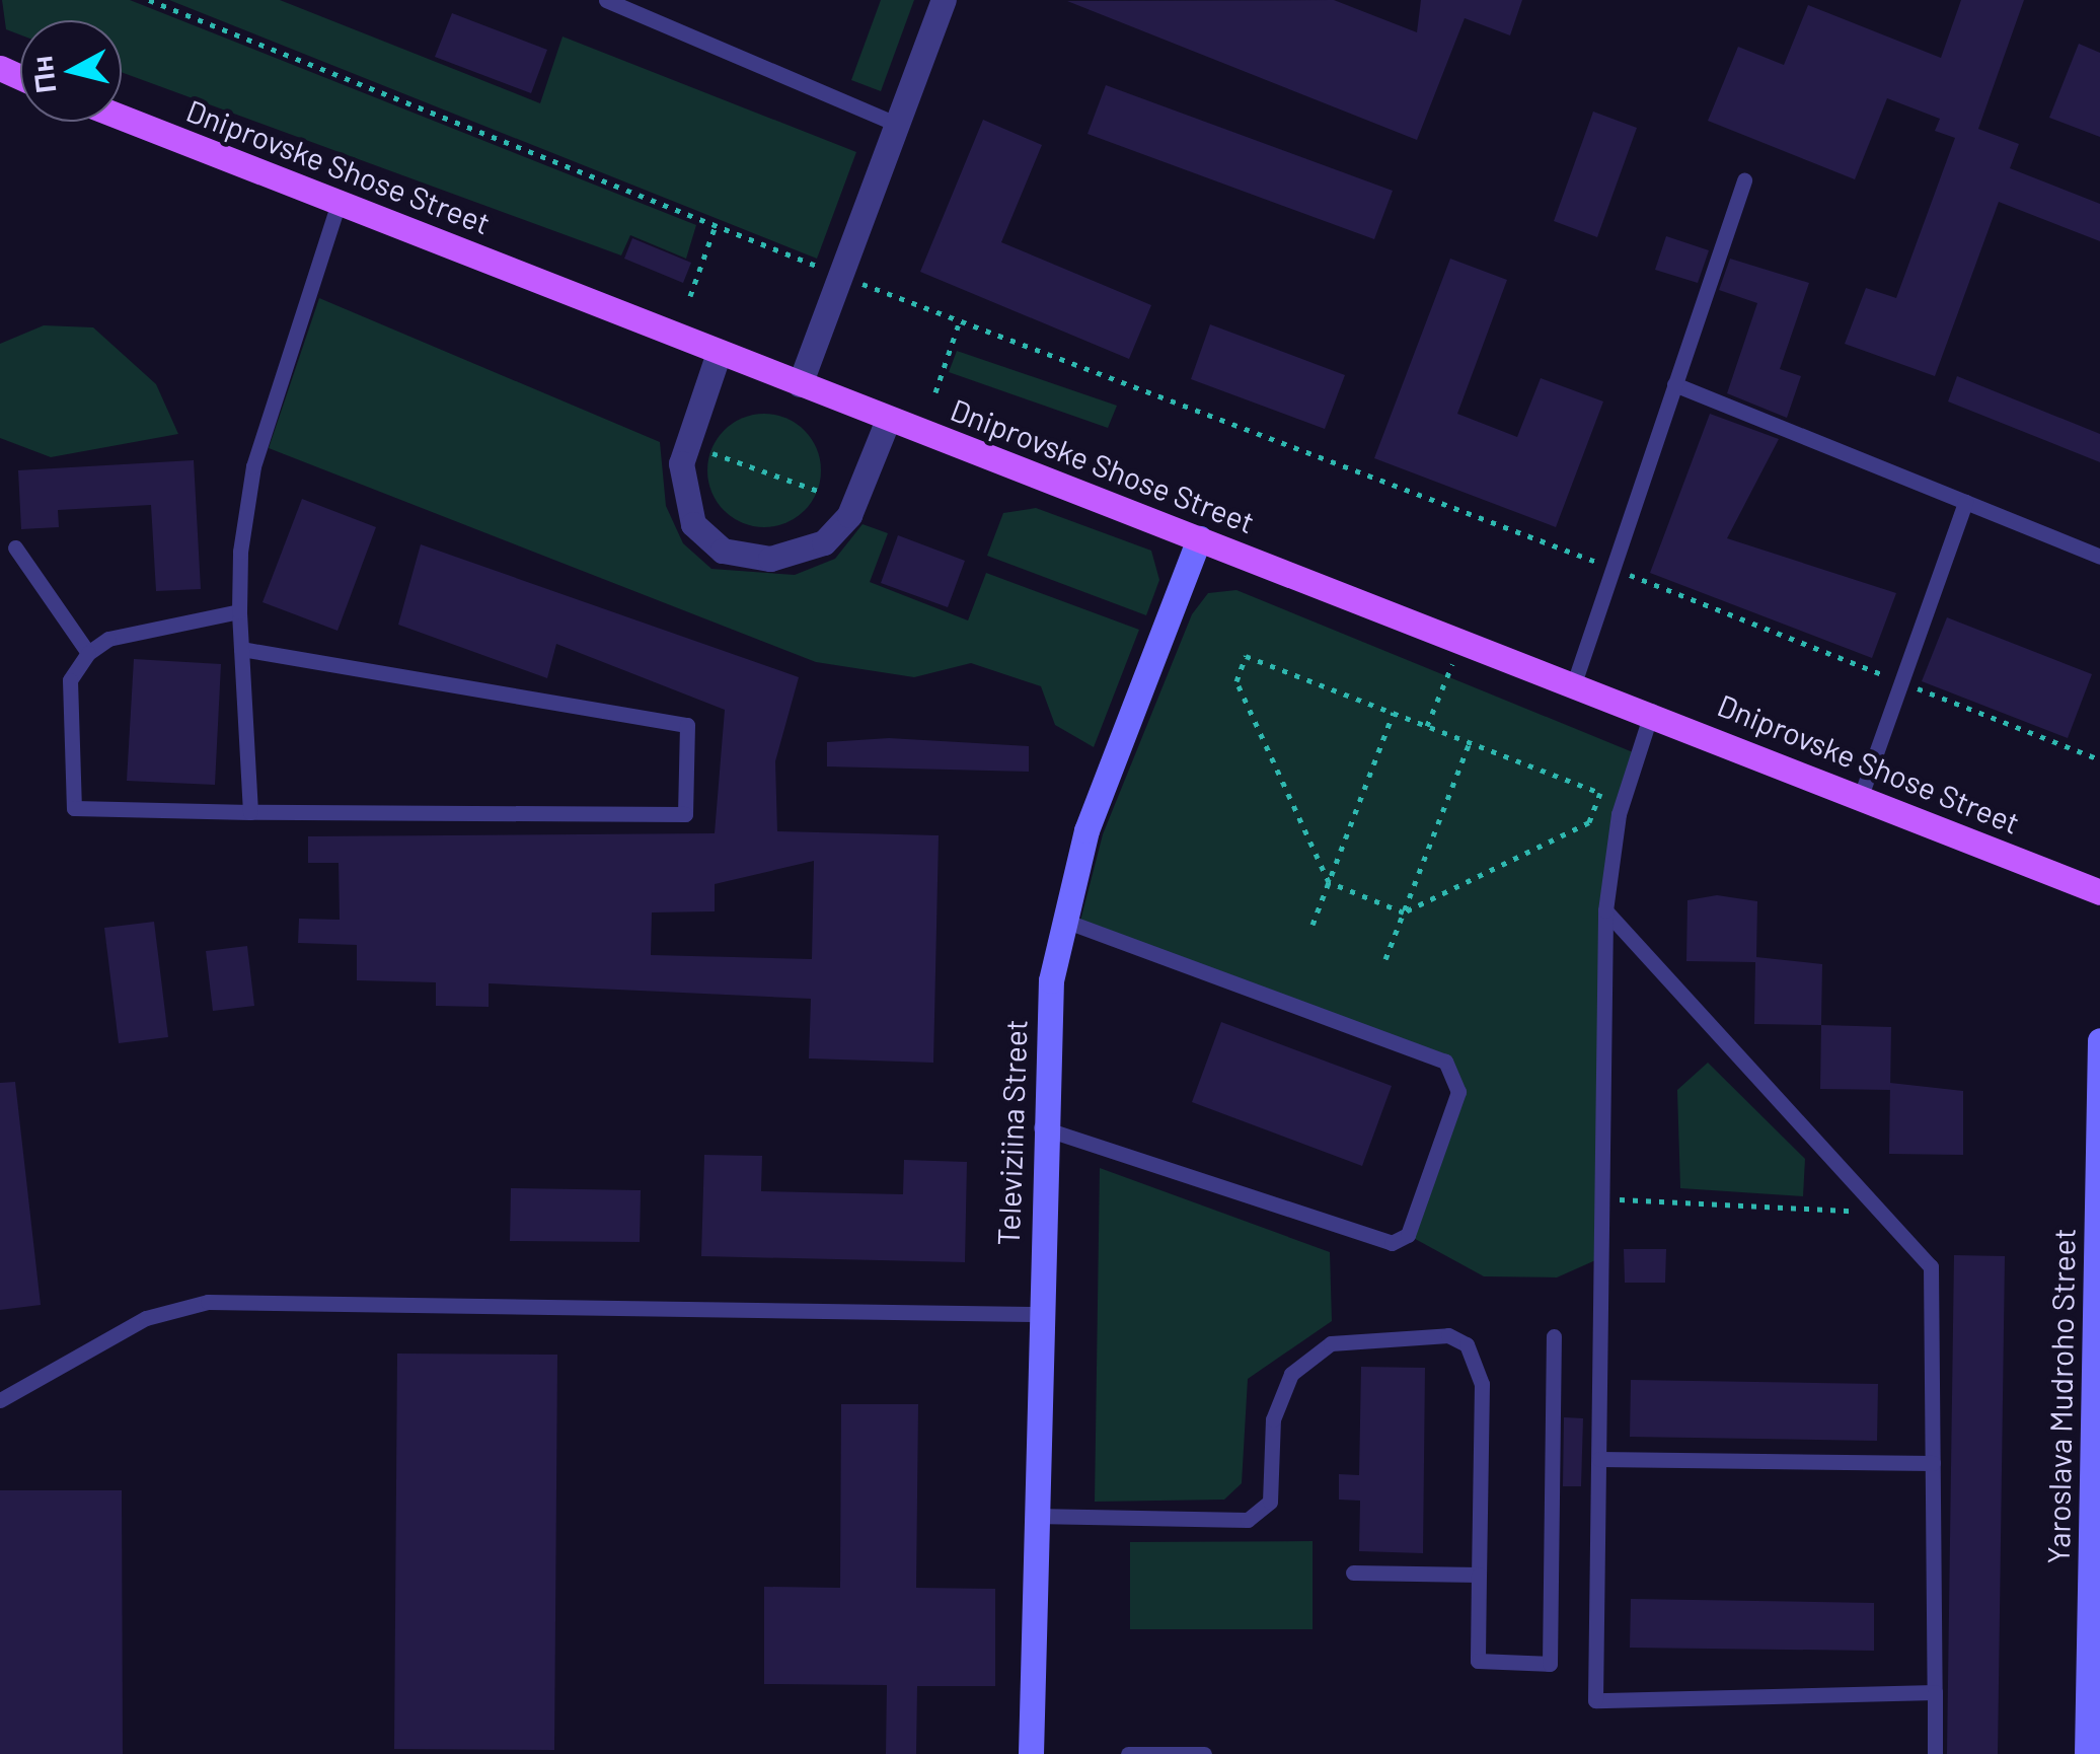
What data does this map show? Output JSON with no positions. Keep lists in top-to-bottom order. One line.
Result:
{"streets":{"main road":["Dniprovske Shose Street"],"street":["Televiziina Street","Yaroslava Mudroho Street"]},"crossings":[["Dniprovske Shose Street","Televiziina Street"]],"north":"left"}
